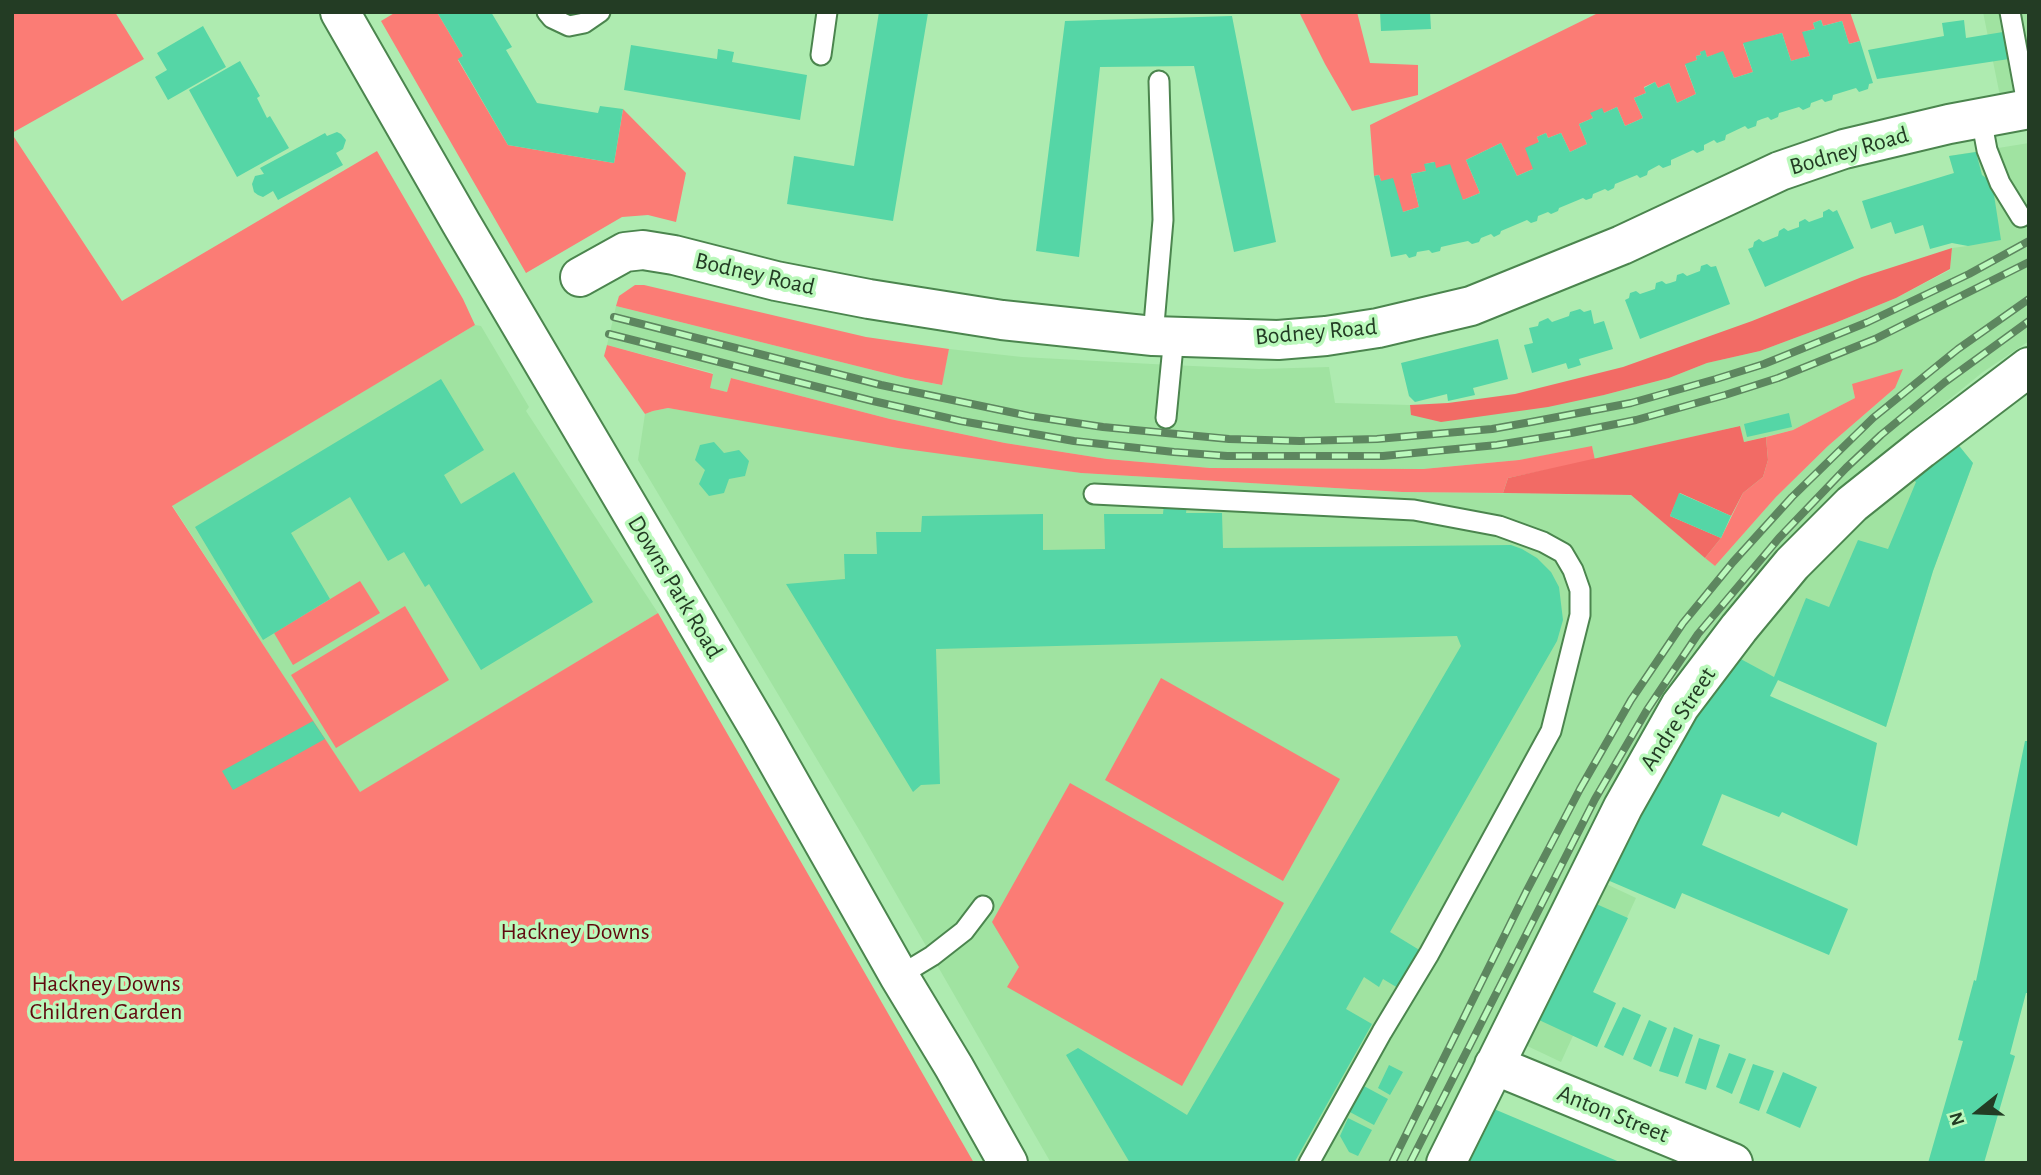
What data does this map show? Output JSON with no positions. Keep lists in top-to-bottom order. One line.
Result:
{"streets":{"street":["Bodney Road","Downs Park Road","Andre Street","Anton Street"]},"crossings":[["Andre Street","Anton Street"]],"parks":["Hackney Downs","Hackney Downs Children Garden"],"north":"left"}
